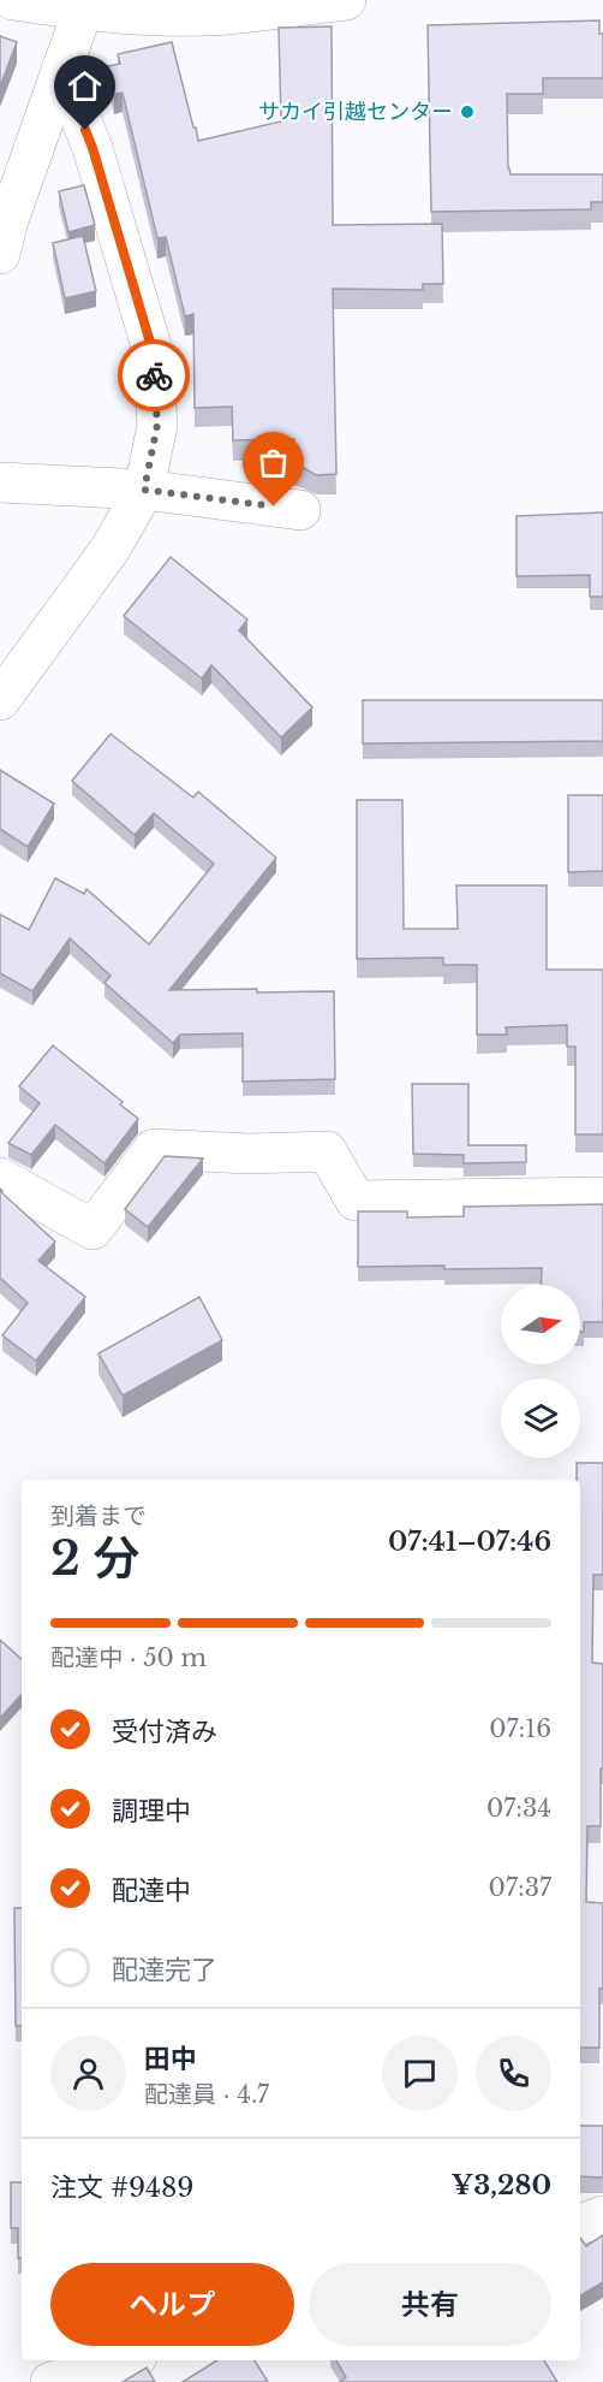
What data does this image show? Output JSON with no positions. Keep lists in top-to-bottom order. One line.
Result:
{"places":["サカイ引越センター"],"north":"right","page":{"heading":["2 分","到着まで","07:41–07:46"],"panel":["田中","配達員 · 4.7","注文 #9489","¥3,280"],"bar":"配達中 · 50 m","list":[["受付済み","07:16"],["調理中","07:34"],["配達中","07:37"],"配達完了"],"buttons":["ヘルプ","共有"]}}
